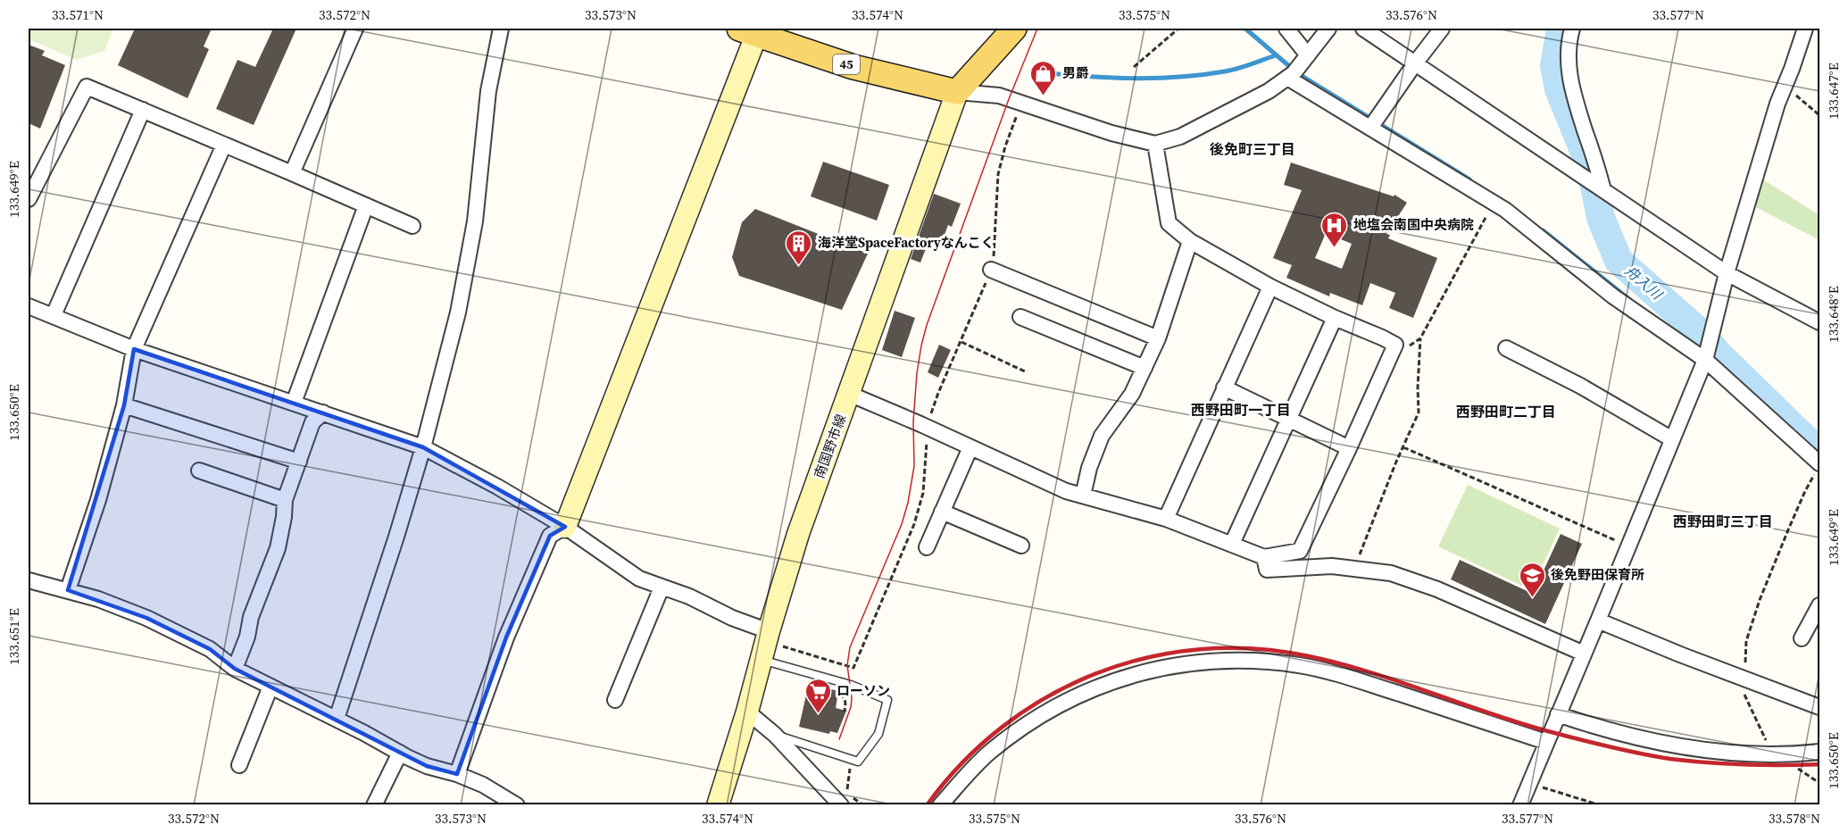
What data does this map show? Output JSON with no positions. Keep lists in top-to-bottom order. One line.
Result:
{"streets":{"main road":["45","南国野市線"]},"crossings":[["45","南国野市線"]],"districts":["後免町三丁目","西野田町一丁目","西野田町二丁目","西野田町三丁目"],"water":["舟入川"],"places":{"shop":["男爵"],"hospital":["地塩会南国中央病院"],"building":["海洋堂SpaceFactoryなんこく"],"school or university":["後免野田保育所"],"supermarket":["ローソン"]},"coordinates":["33.571°N","33.572°N","33.573°N","33.574°N","33.575°N","33.576°N","33.577°N","133.647°E","133.649°E","133.648°E","133.650°E","133.651°E","33.578°N"]}
